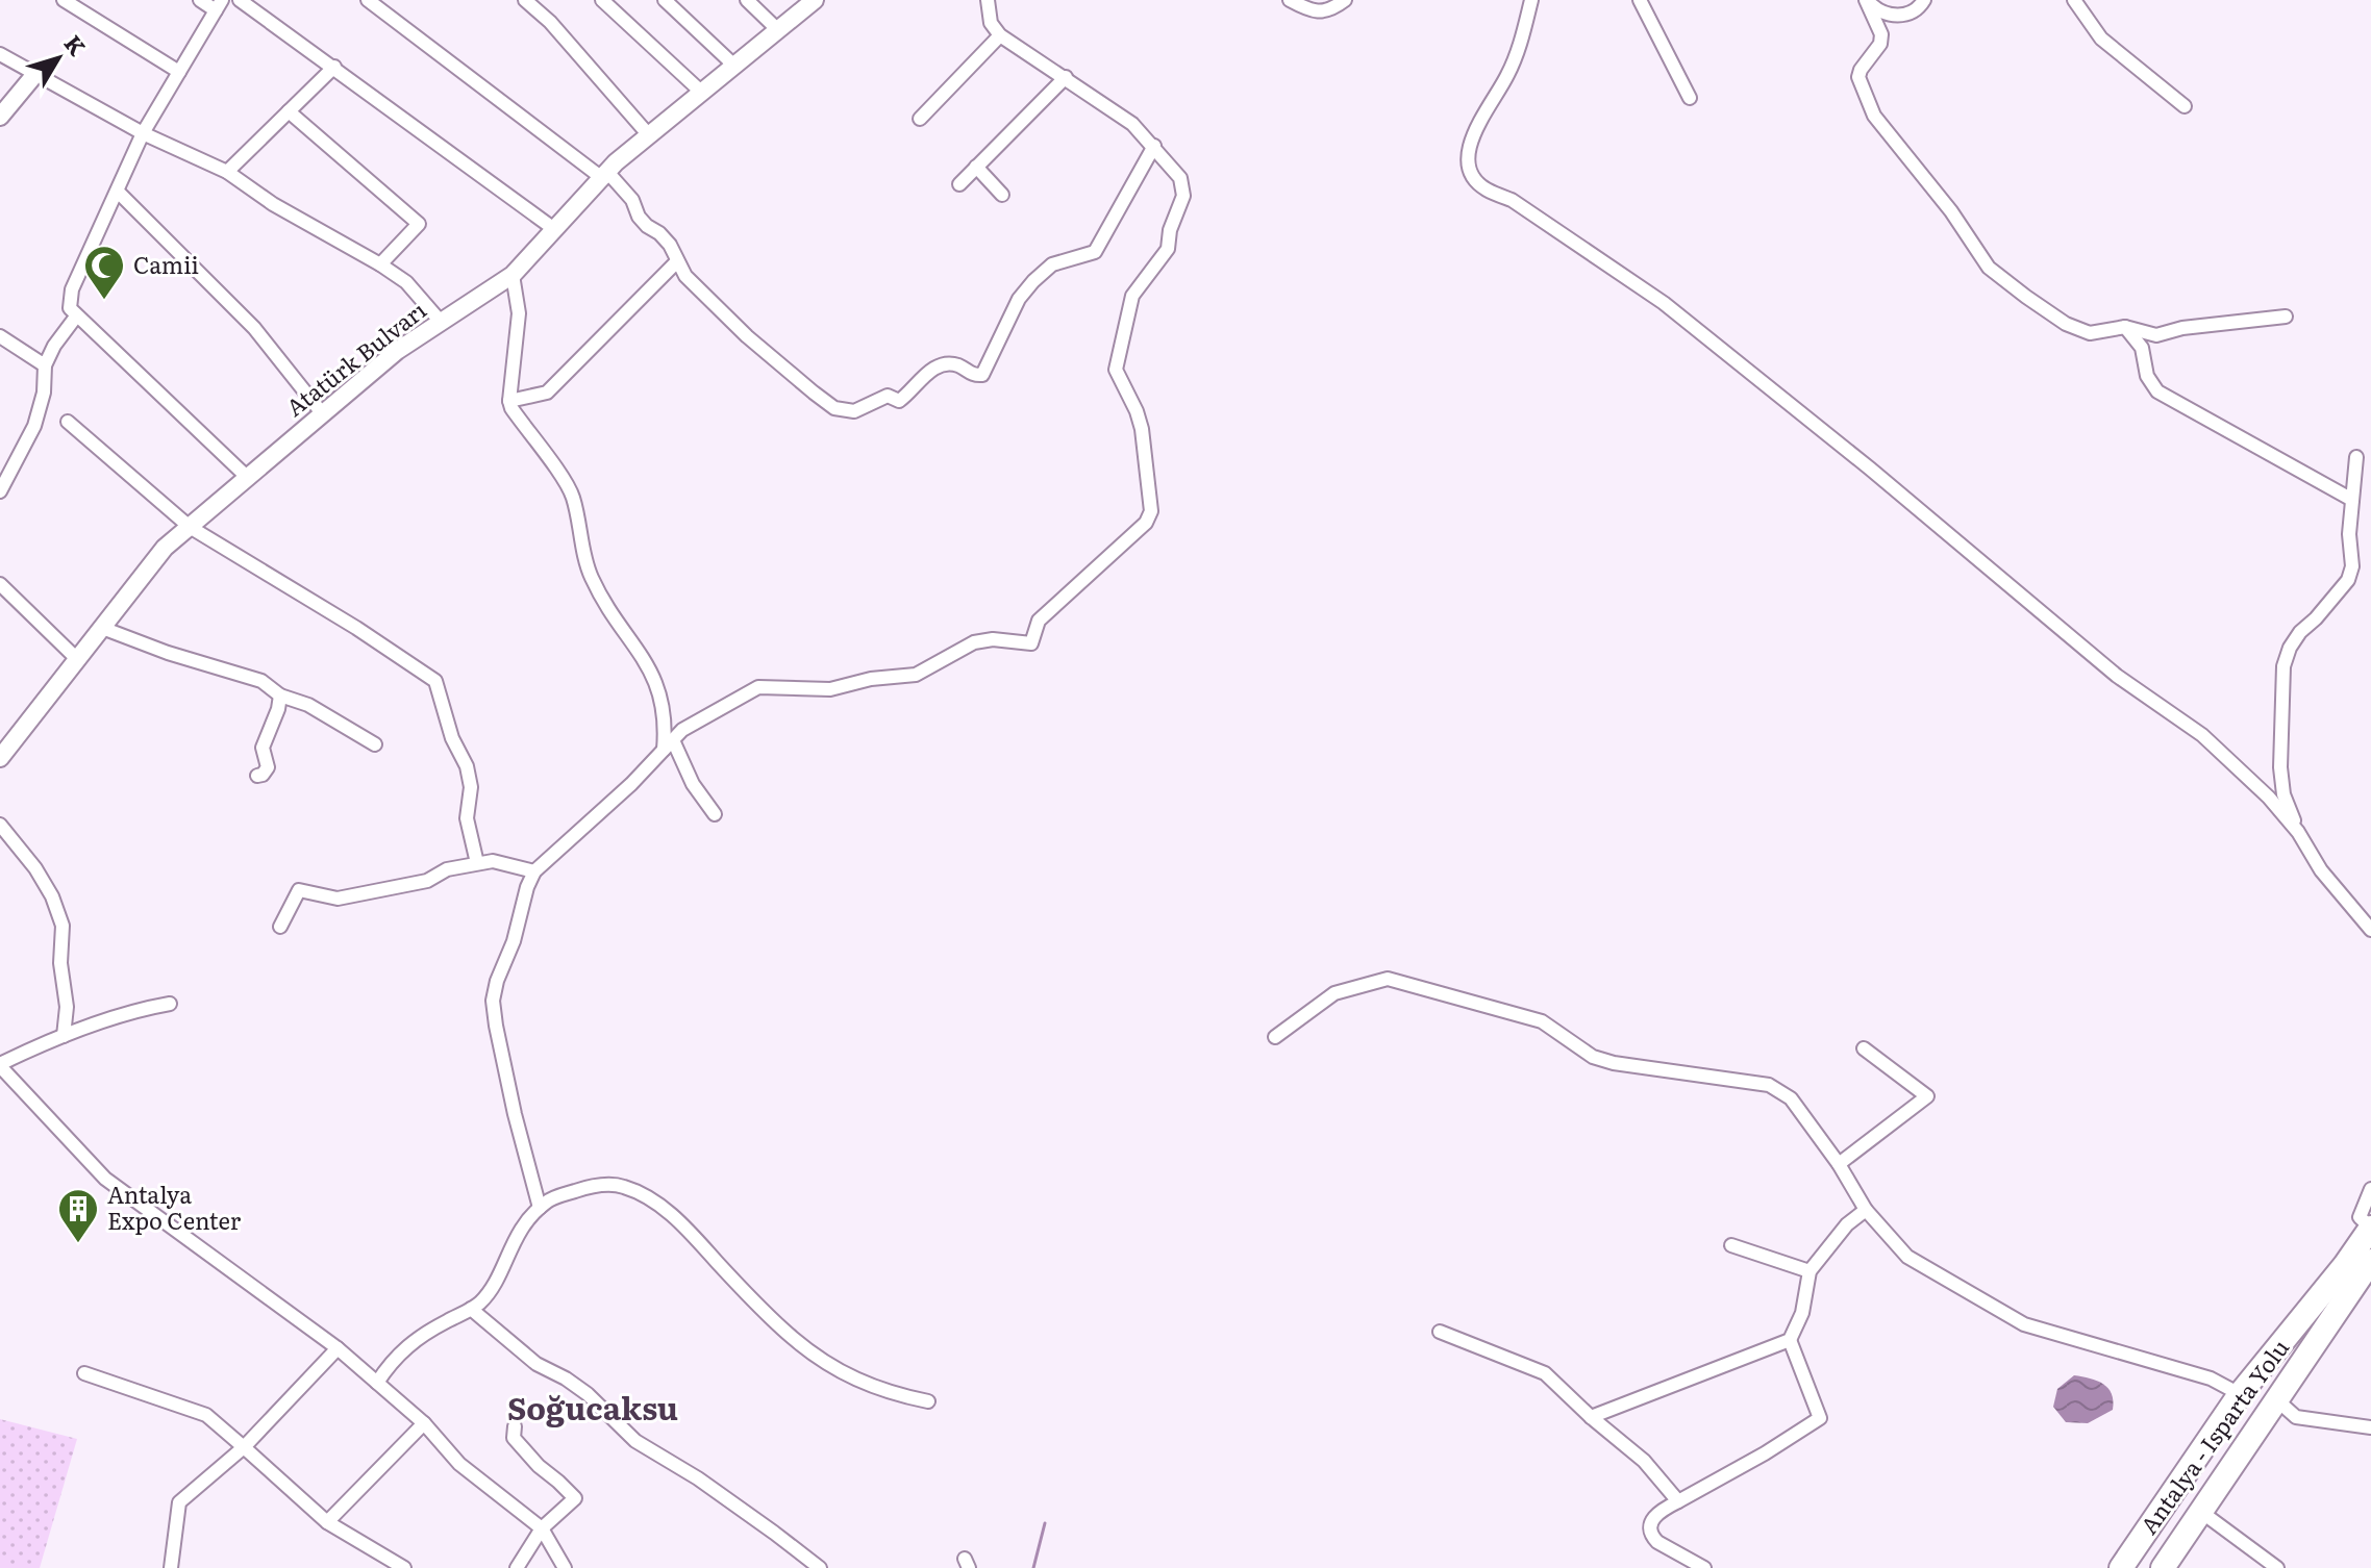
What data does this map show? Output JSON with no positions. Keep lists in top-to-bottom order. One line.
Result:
{"streets":{"highway":["Antalya - Isparta Yolu"],"street":["Atatürk Bulvarı"]},"districts":["Soğucaksu"],"places":{"mosque":["Camii"],"building":["Antalya Expo Center"]},"north":"top right"}
